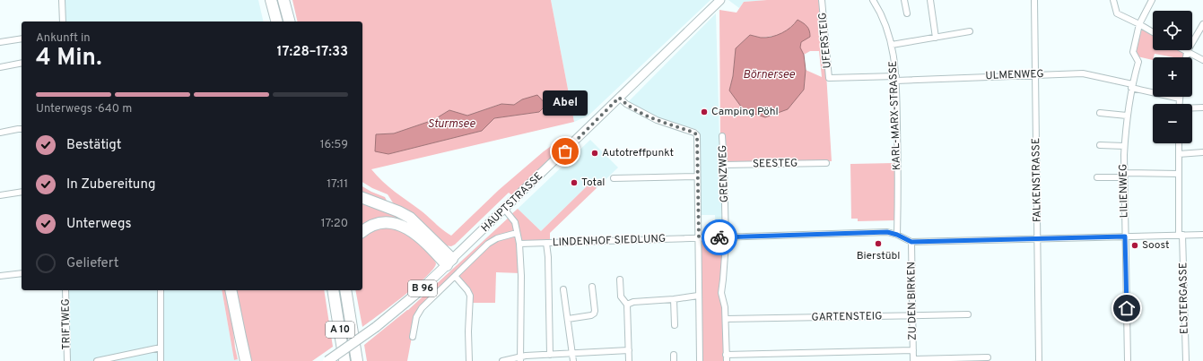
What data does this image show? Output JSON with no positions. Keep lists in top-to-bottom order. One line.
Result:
{"streets":{"highway":["A 10"],"main road":["HAUPTSTRASSE","B 96"],"street":["UFERSTEIG","ULMENWEG","KARL-MARX-STRASSE","SEESTEG","GRENZWEG","FALKENSTRASSE","LILIENWEG","LINDENHOF SIEDLUNG","ELSTERGASSE","ZU DEN BIRKEN","GARTENSTEIG","TRIFTWEG"]},"crossings":[["UFERSTEIG","ULMENWEG"],["UFERSTEIG","KARL-MARX-STRASSE"],["ULMENWEG","KARL-MARX-STRASSE"],["ULMENWEG","FALKENSTRASSE"],["ULMENWEG","LILIENWEG"],["KARL-MARX-STRASSE","LINDENHOF SIEDLUNG"],["SEESTEG","GRENZWEG"],["GRENZWEG","LINDENHOF SIEDLUNG"],["GRENZWEG","GARTENSTEIG"],["LINDENHOF SIEDLUNG","ZU DEN BIRKEN"],["ZU DEN BIRKEN","GARTENSTEIG"]],"water":["Börnersee","Sturmsee"],"places":["Camping Pöhl","Abel","Autotreffpunkt","Total","Bierstübl","Soost"],"page":{"map_buttons":["+","−"],"heading":["4 Min.","Ankunft in","17:28–17:33"],"bar":"Unterwegs · 640 m","bubble":"Abel","list":[["Bestätigt","16:59"],["In Zubereitung","17:11"],["Unterwegs","17:20"],"Geliefert"]}}
